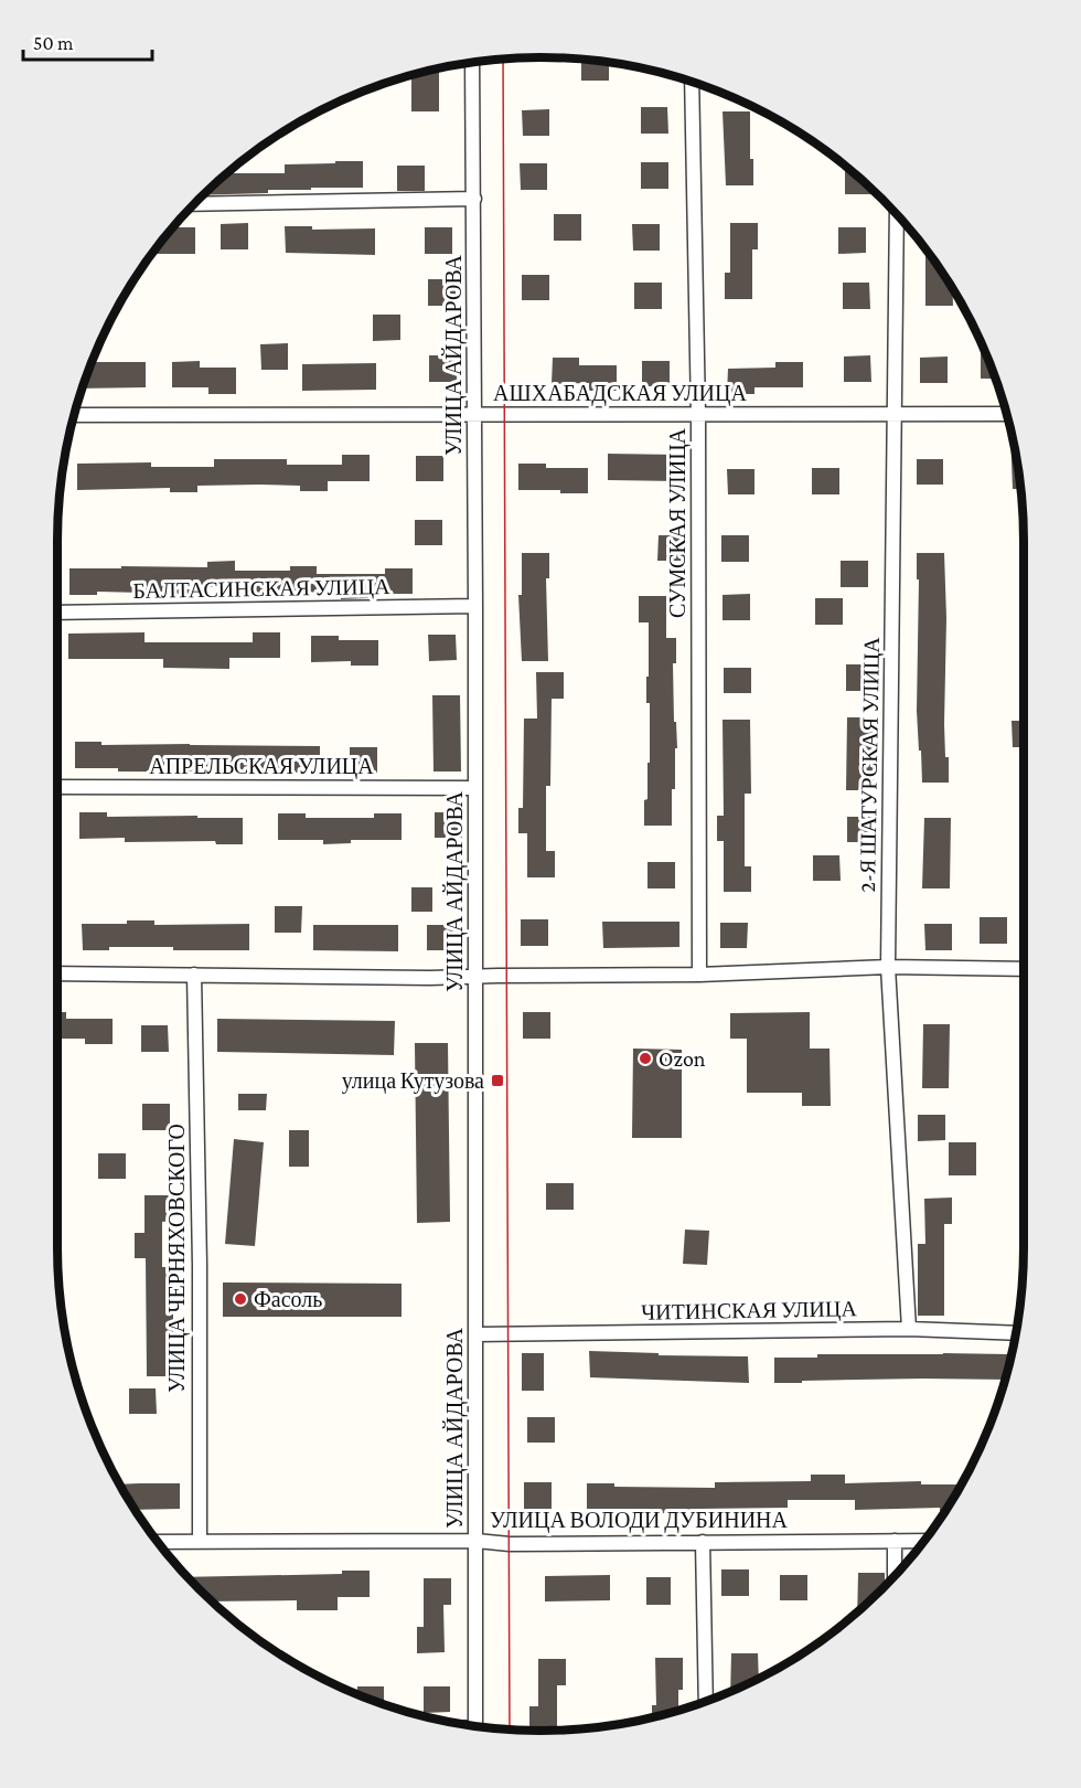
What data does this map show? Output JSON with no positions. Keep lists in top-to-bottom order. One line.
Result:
{"streets":{"street":["УЛИЦА АЙДАРОВА","АШХАБАДСКАЯ УЛИЦА","СУМСКАЯ УЛИЦА","БАЛТАСИНСКАЯ УЛИЦА","2-Я ШАТУРСКАЯ УЛИЦА","АПРЕЛЬСКАЯ УЛИЦА","УЛИЦА ЧЕРНЯХОВСКОГО","ЧИТИНСКАЯ УЛИЦА","УЛИЦА ВОЛОДИ ДУБИНИНА"]},"crossings":[["УЛИЦА АЙДАРОВА","АШХАБАДСКАЯ УЛИЦА"],["УЛИЦА АЙДАРОВА","БАЛТАСИНСКАЯ УЛИЦА"],["УЛИЦА АЙДАРОВА","АПРЕЛЬСКАЯ УЛИЦА"],["УЛИЦА АЙДАРОВА","ЧИТИНСКАЯ УЛИЦА"],["УЛИЦА АЙДАРОВА","УЛИЦА ВОЛОДИ ДУБИНИНА"],["АШХАБАДСКАЯ УЛИЦА","СУМСКАЯ УЛИЦА"],["АШХАБАДСКАЯ УЛИЦА","2-Я ШАТУРСКАЯ УЛИЦА"],["2-Я ШАТУРСКАЯ УЛИЦА","ЧИТИНСКАЯ УЛИЦА"],["УЛИЦА ЧЕРНЯХОВСКОГО","УЛИЦА ВОЛОДИ ДУБИНИНА"]],"places":{"other":["Ozon","Фасоль"],"transit":["улица Кутузова"]},"scale_bar":"50 m"}
